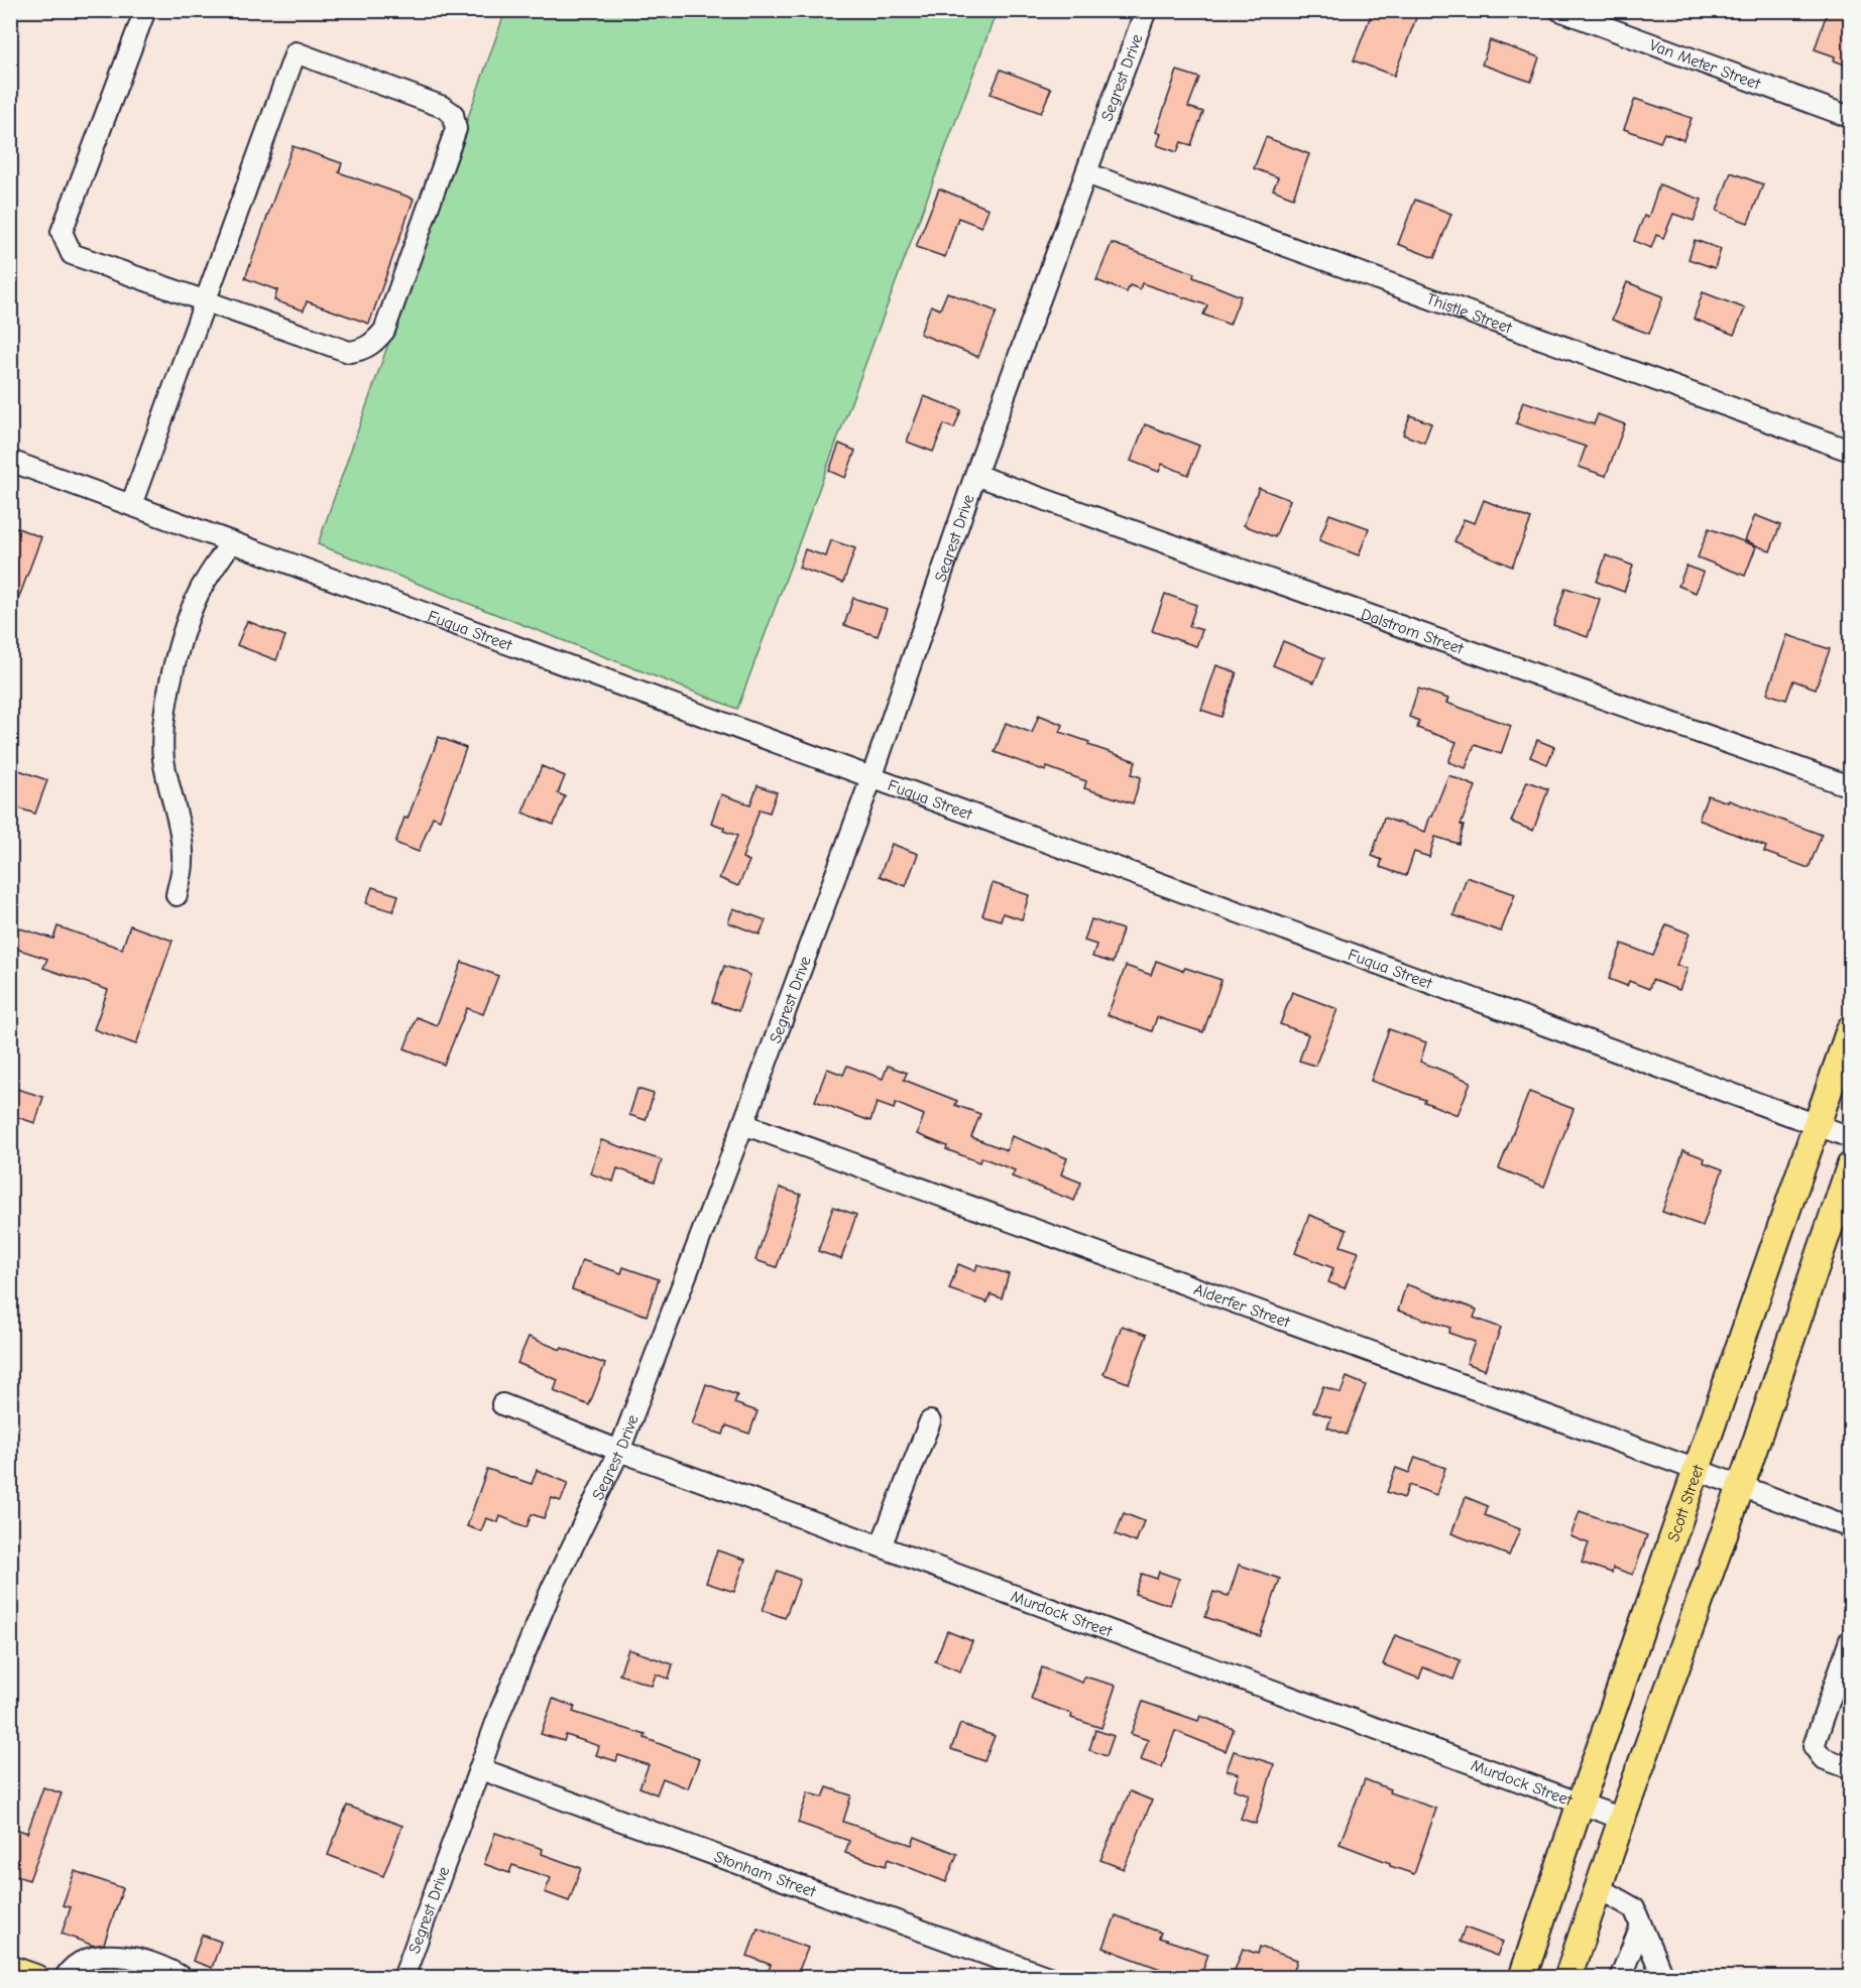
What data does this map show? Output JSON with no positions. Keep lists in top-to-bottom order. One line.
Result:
{"streets":{"main road":["Scott Street"],"street":["Van Meter Street","Segrest Drive","Thistle Street","Fuqua Street","Dalstrom Street","Alderfer Street","Murdock Street","Stonham Street"]},"crossings":[["Segrest Drive","Thistle Street"],["Segrest Drive","Fuqua Street"],["Segrest Drive","Dalstrom Street"],["Segrest Drive","Alderfer Street"],["Segrest Drive","Murdock Street"],["Segrest Drive","Stonham Street"],["Fuqua Street","Scott Street"],["Alderfer Street","Scott Street"],["Scott Street","Murdock Street"]]}
